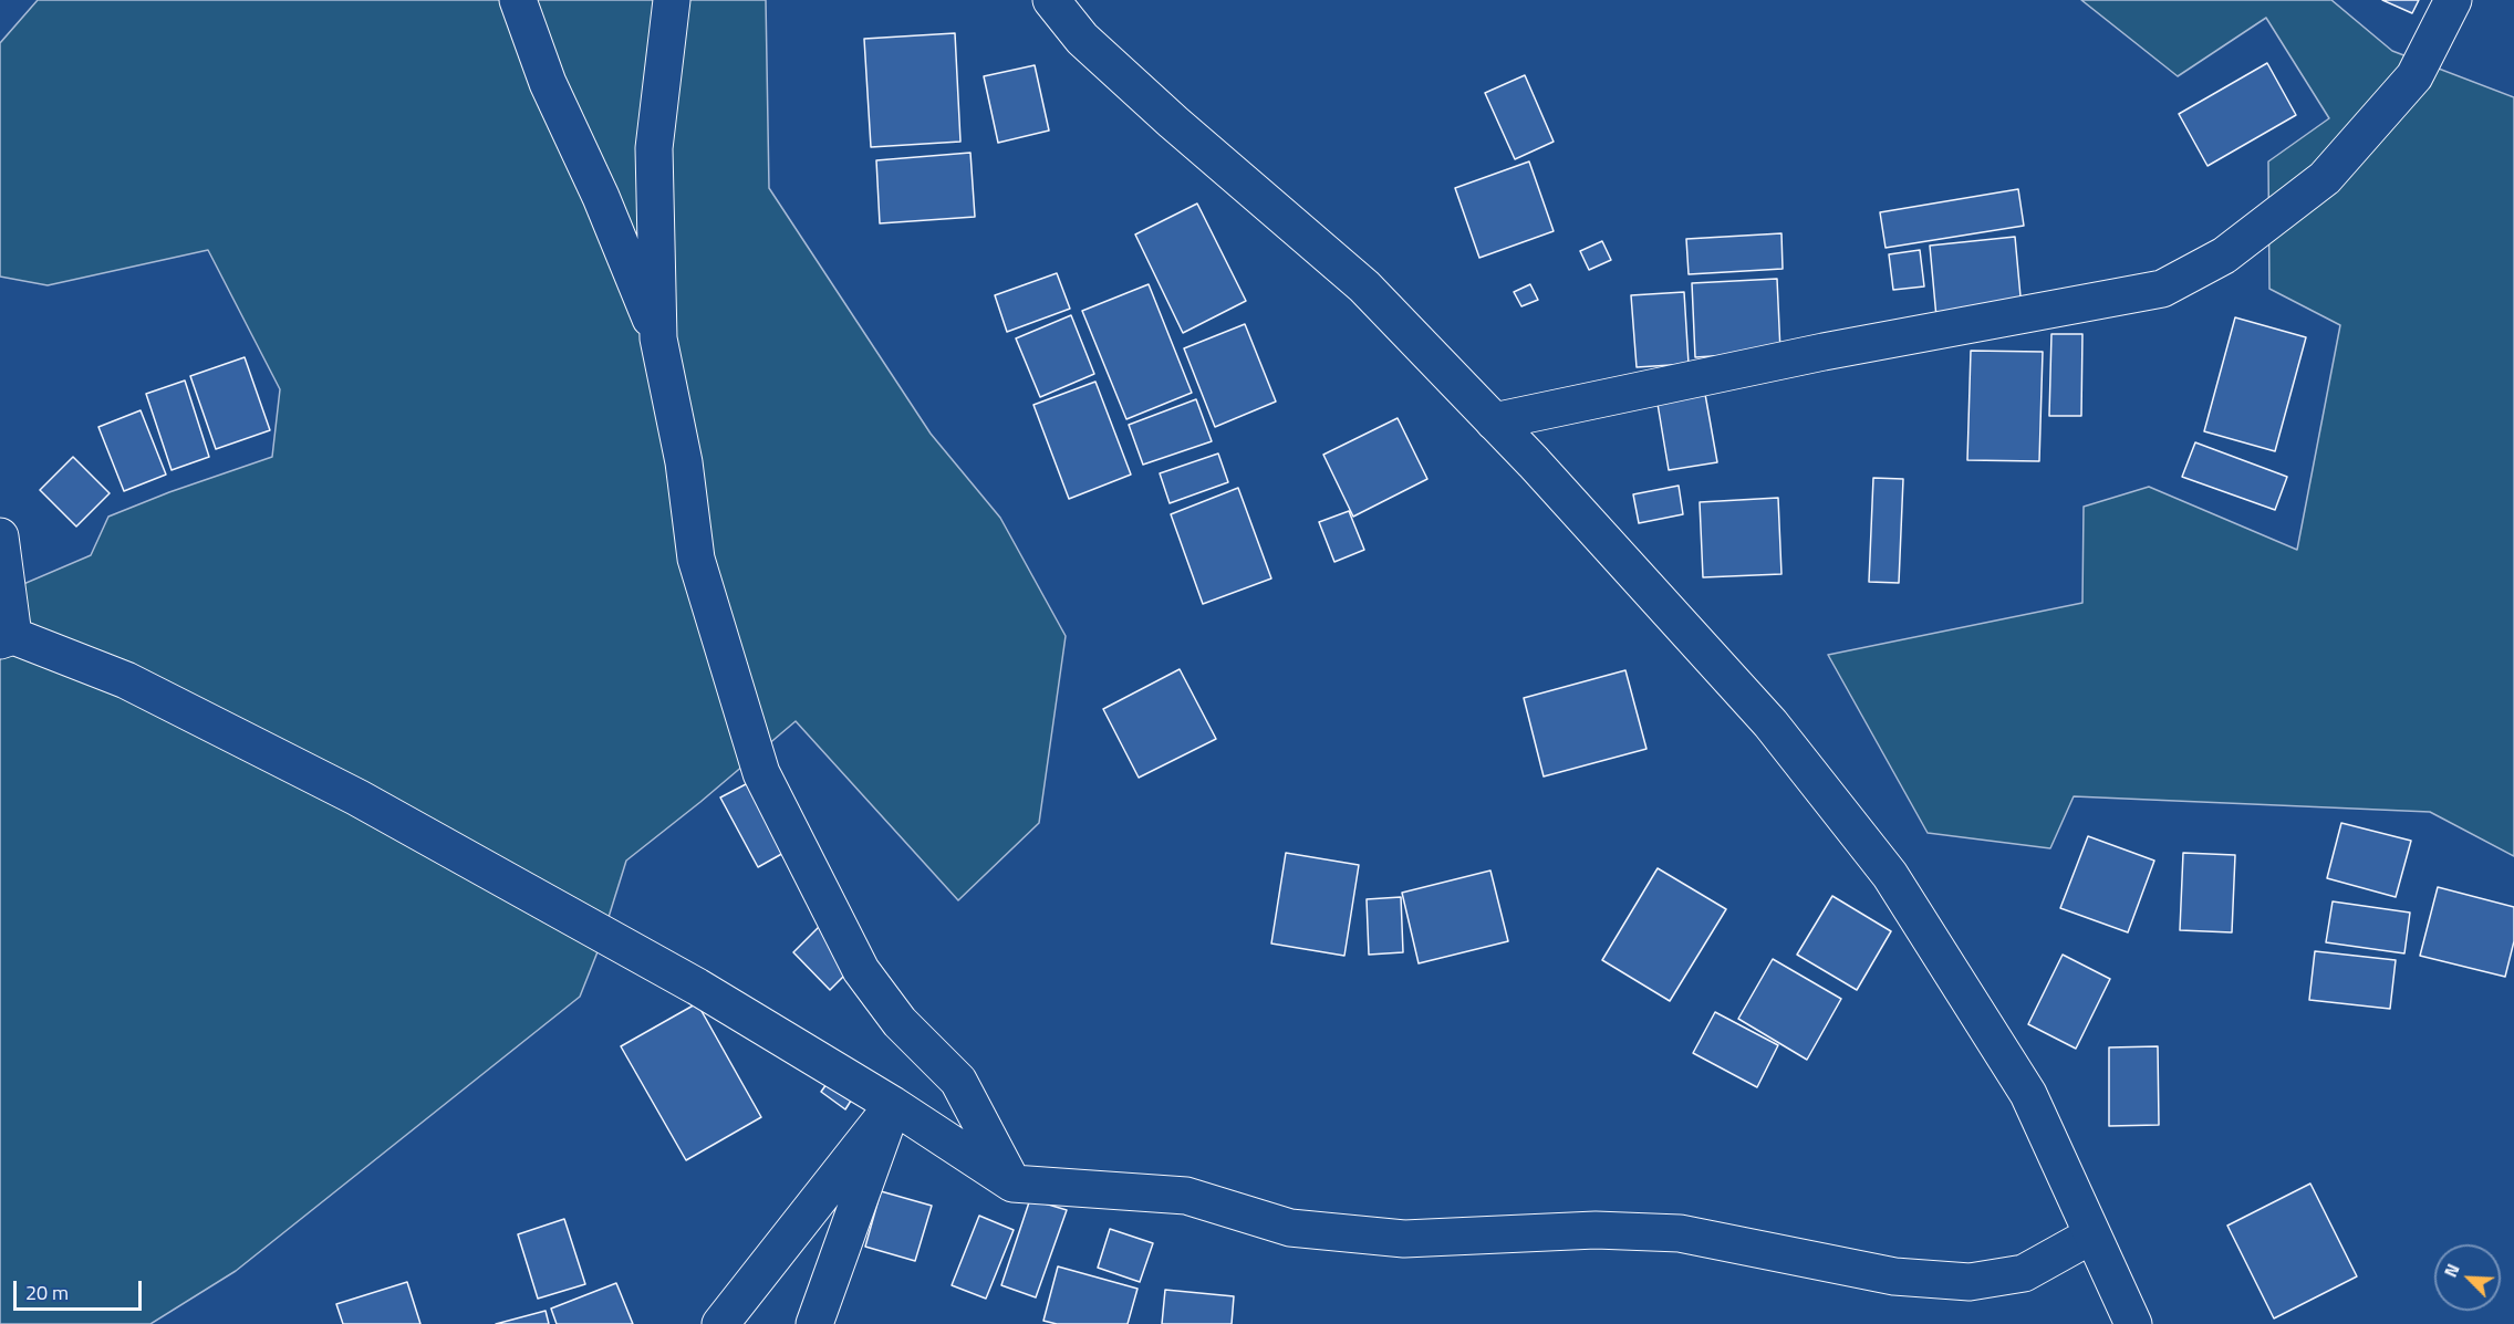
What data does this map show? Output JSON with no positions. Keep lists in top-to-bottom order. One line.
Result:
{"scale_bar":"20 m","north":"top left"}
